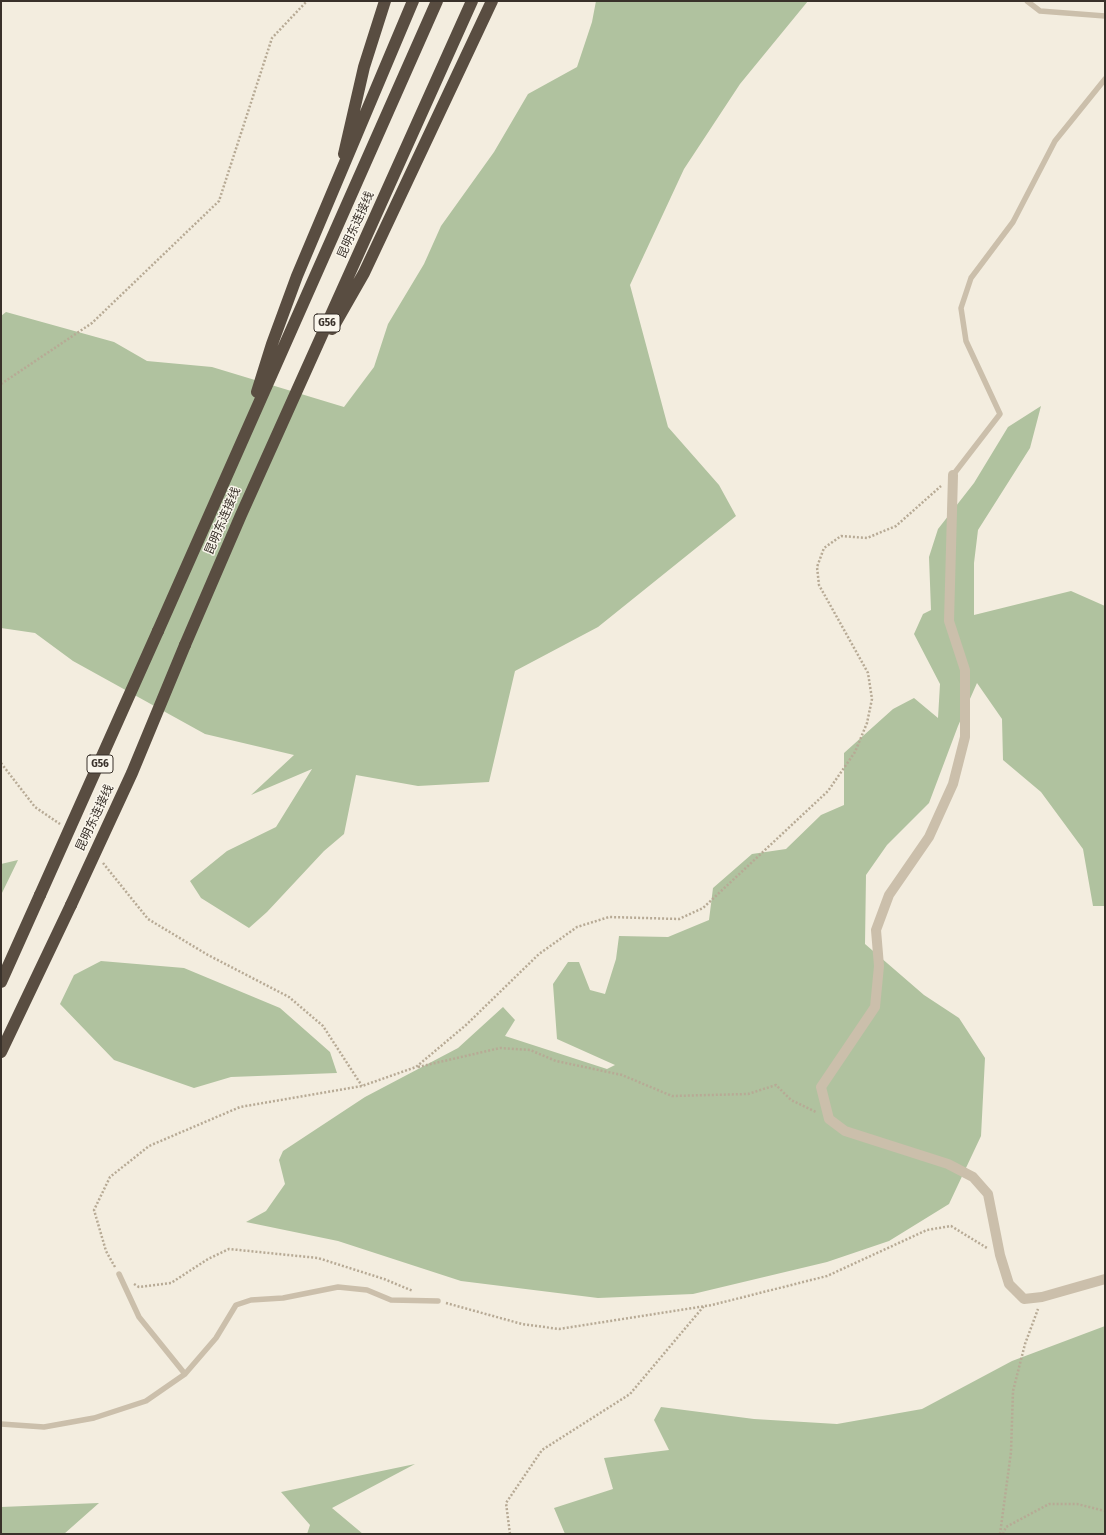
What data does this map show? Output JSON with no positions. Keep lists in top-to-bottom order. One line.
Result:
{"streets":{"highway":["昆明东连接线","G56"]}}
